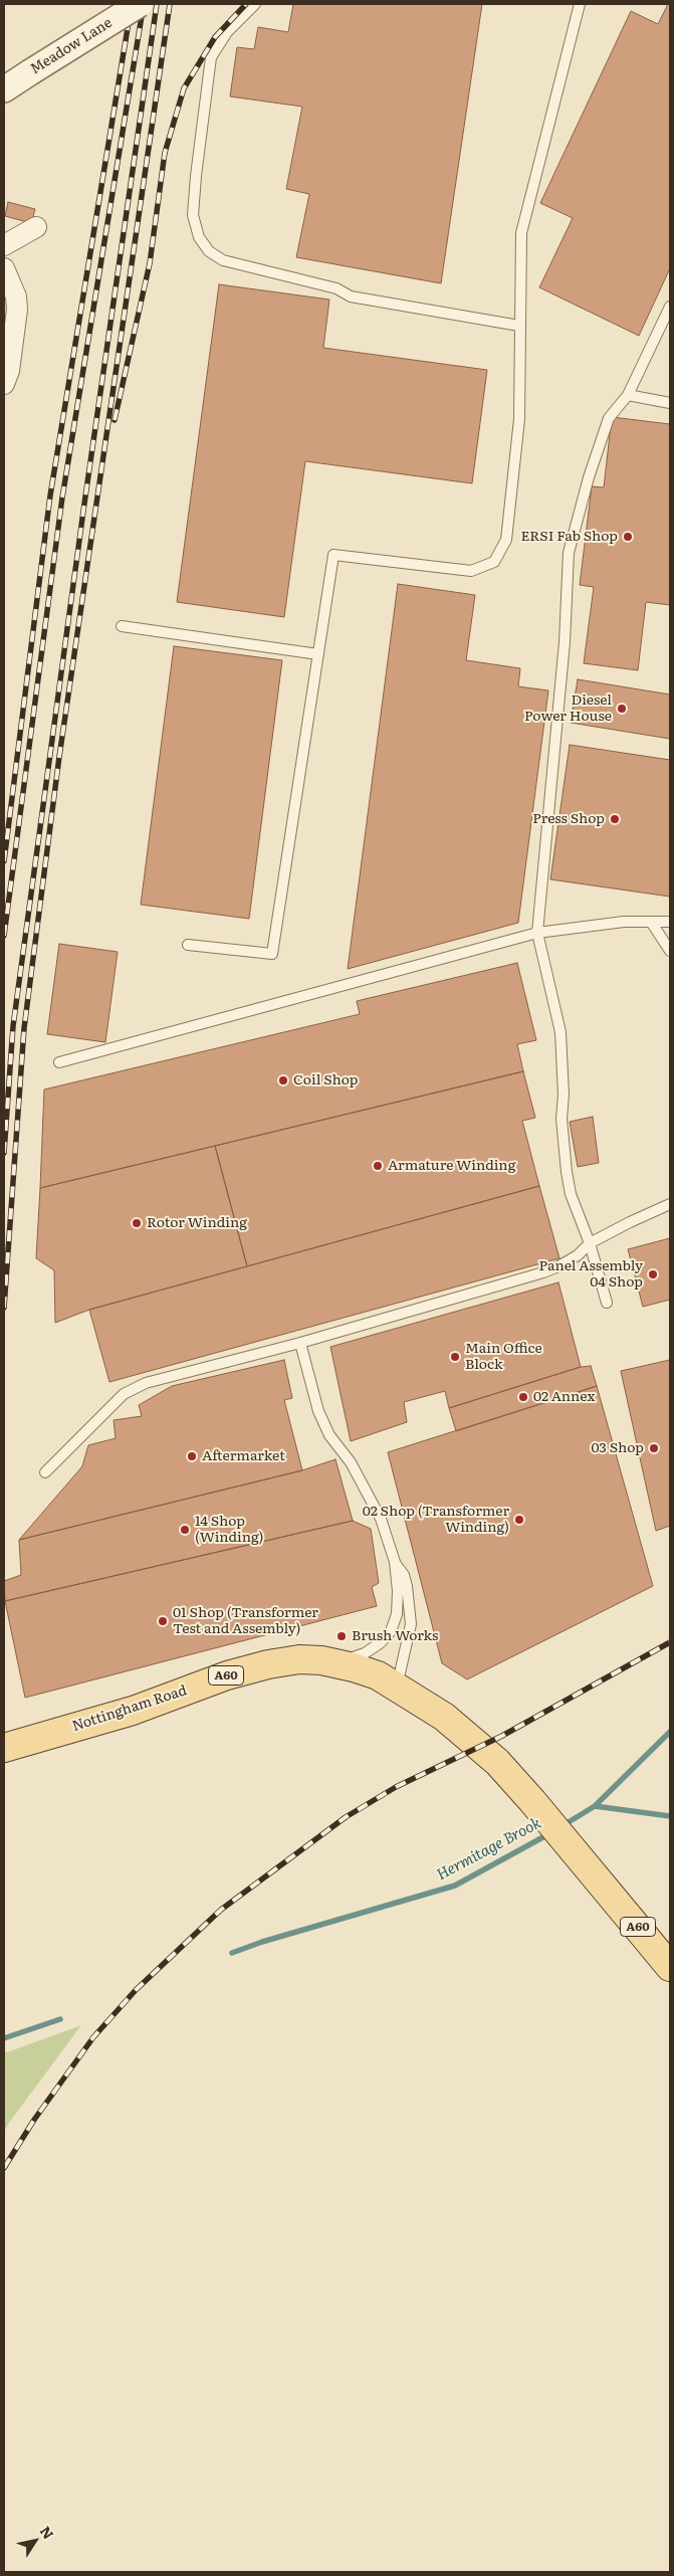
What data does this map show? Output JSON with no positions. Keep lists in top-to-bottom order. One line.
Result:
{"streets":{"main road":["A60","Nottingham Road"],"street":["Meadow Lane"]},"water":["Hermitage Brook"],"places":["ERSI Fab Shop","Diesel Power House","Press Shop","Coil Shop","Armature Winding","Rotor Winding","Panel Assembly 04 Shop","Main Office Block","02 Annex","03 Shop","Aftermarket","02 Shop (Transformer Winding)","14 Shop (Winding)","01 Shop (Transformer Test and Assembly)","Brush Works"],"north":"top right"}
